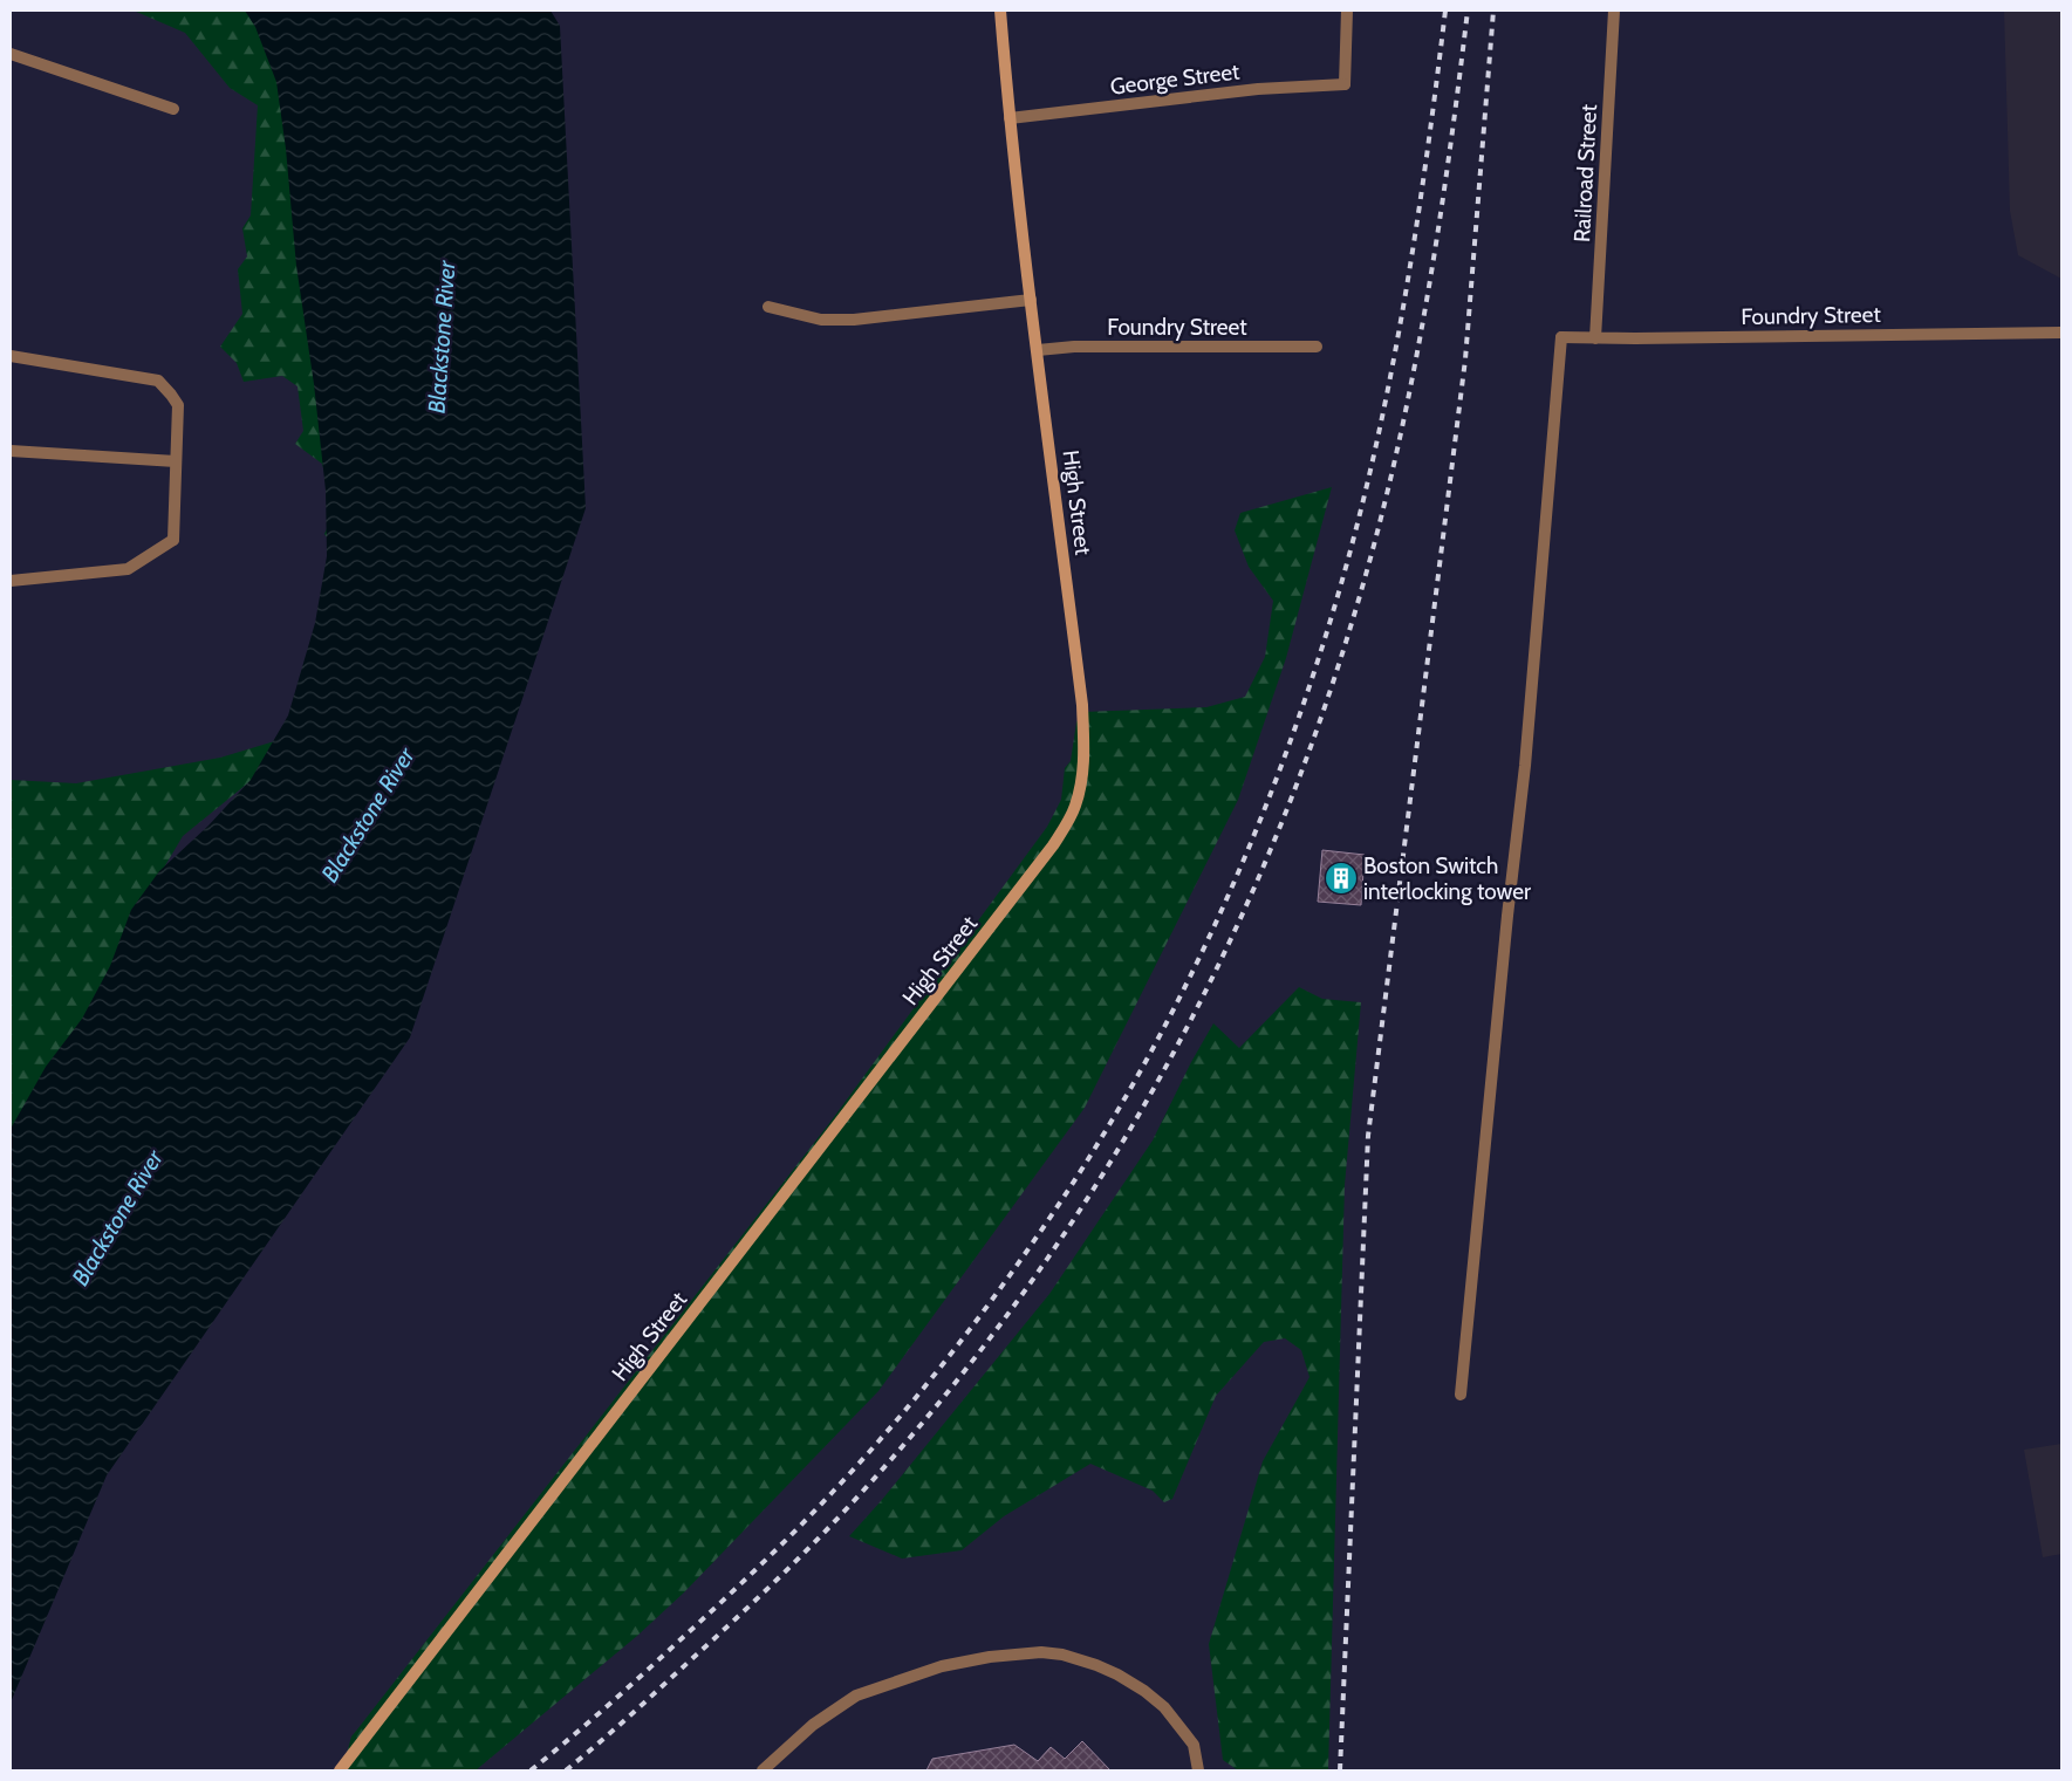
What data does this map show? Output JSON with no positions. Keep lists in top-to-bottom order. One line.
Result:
{"streets":{"street":["George Street","Railroad Street","Foundry Street","High Street"]},"crossings":[["George Street","High Street"],["Railroad Street","Foundry Street"],["Foundry Street","High Street"]],"water":["Blackstone River"],"places":{"building":["Boston Switch interlocking tower"]}}
